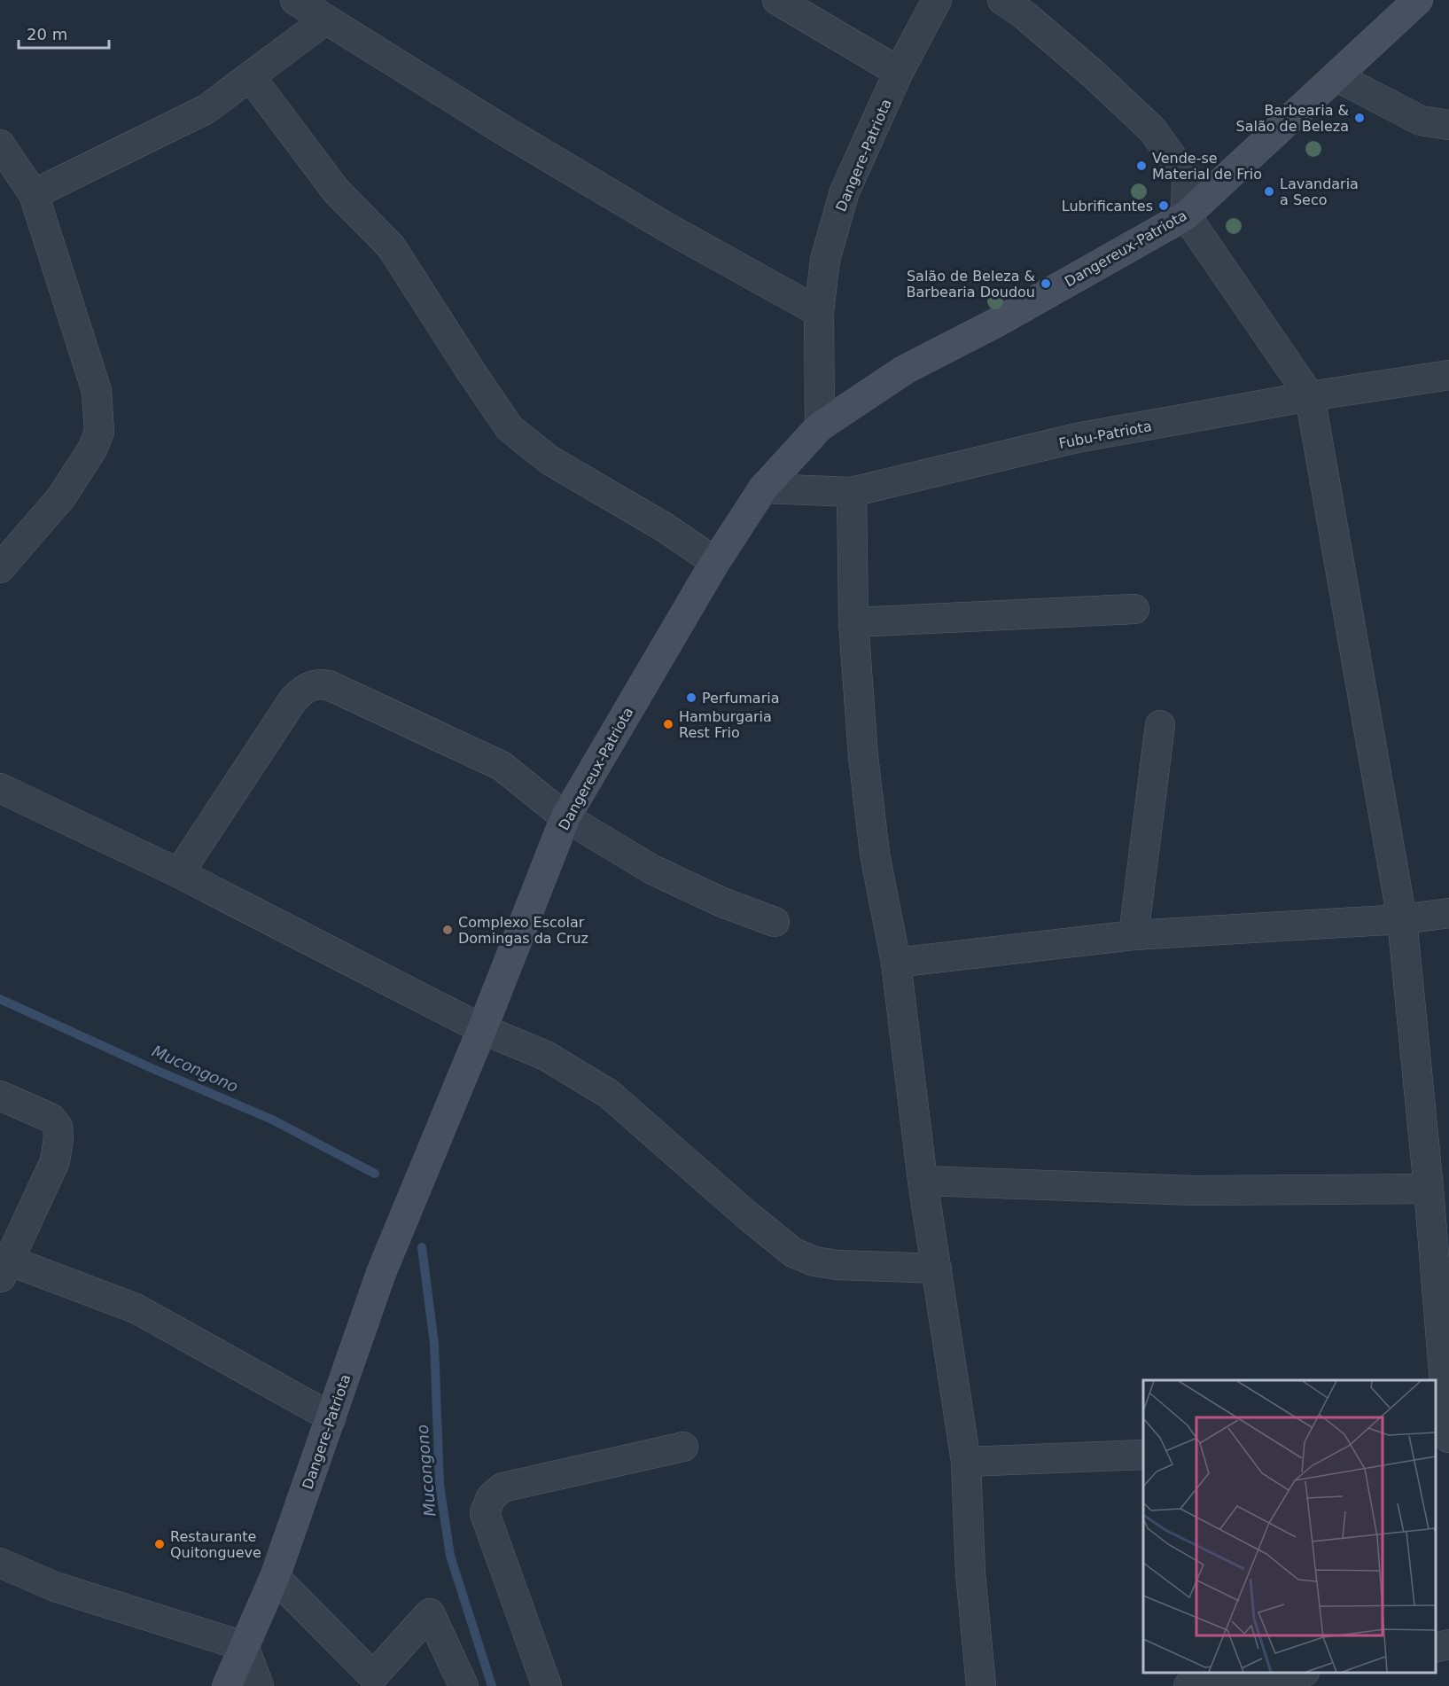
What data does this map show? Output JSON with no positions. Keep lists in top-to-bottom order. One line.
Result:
{"streets":{"street":["Dangere-Patriota","Dangereux-Patriota","Fubu-Patriota"]},"crossings":[["Dangere-Patriota","Dangereux-Patriota"],["Dangereux-Patriota","Fubu-Patriota"]],"water":["Mucongono"],"places":["Barbearia & Salão de Beleza","Vende-se Material de Frio","Lavandaria a Seco","Lubrificantes","Salão de Beleza & Barbearia Doudou","Perfumaria","Hamburgaria Rest Frio","Complexo Escolar Domingas da Cruz","Restaurante Quitongueve"],"scale_bar":"20 m"}
